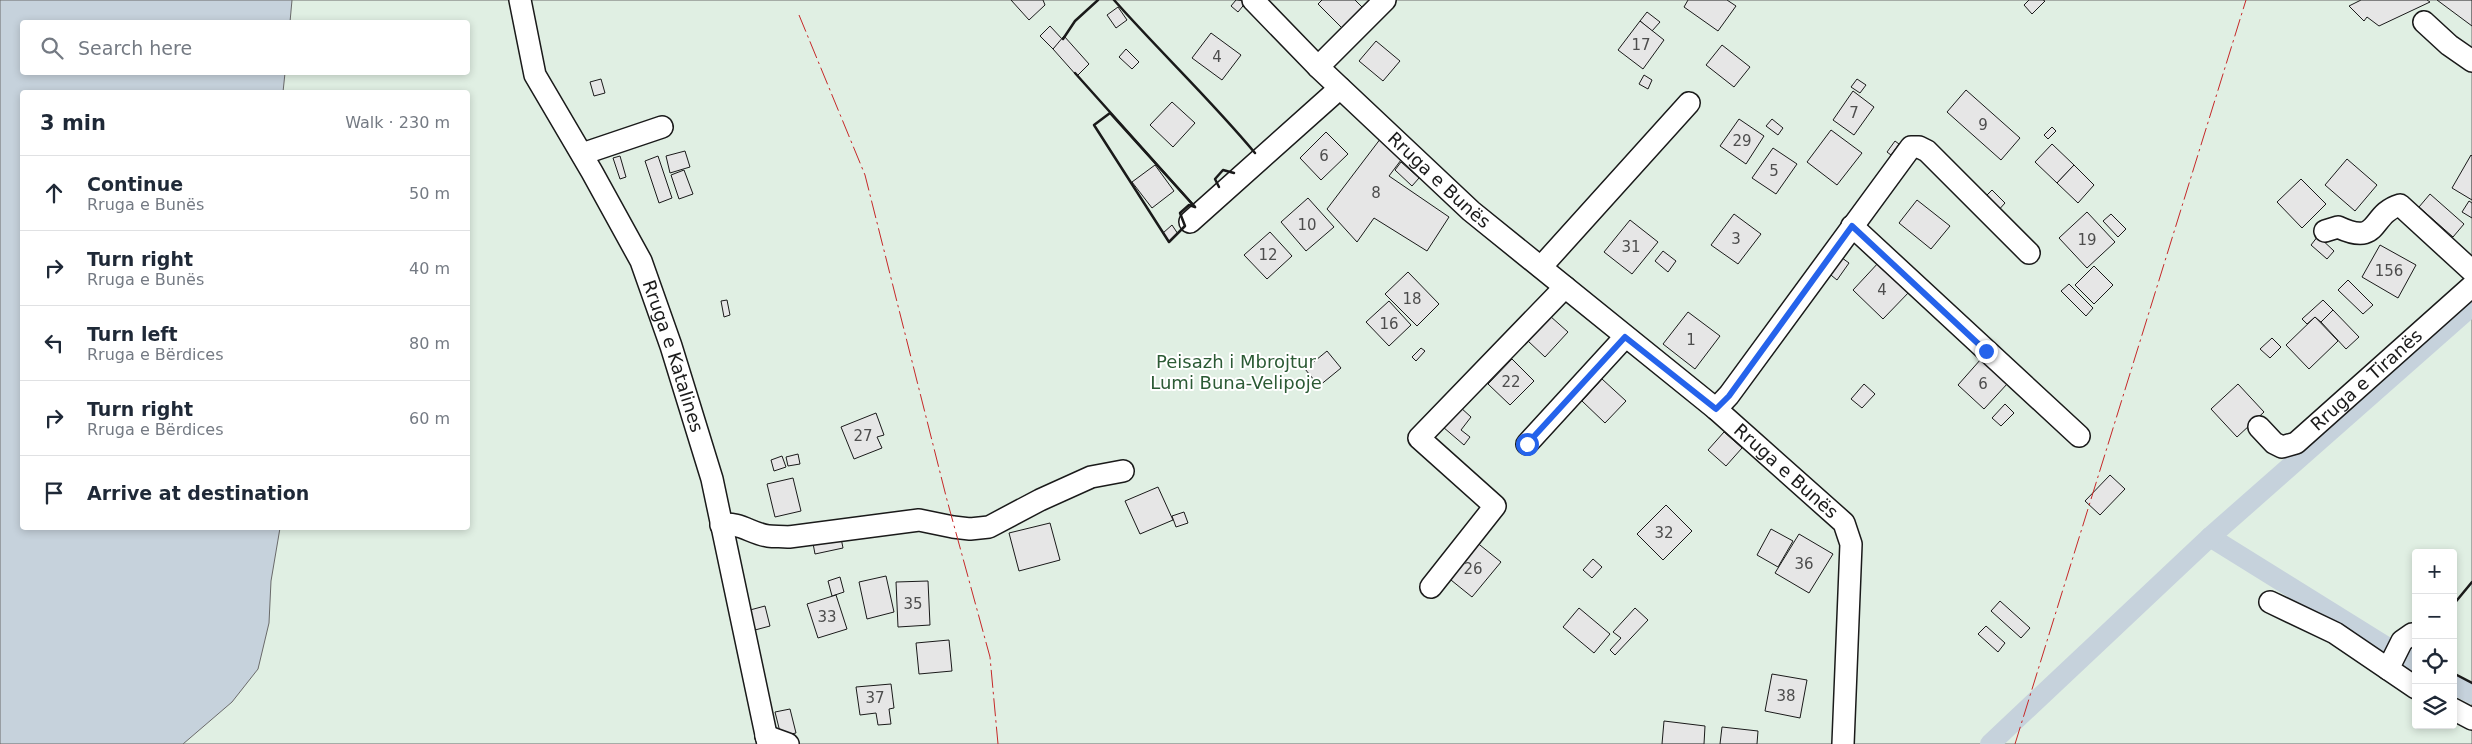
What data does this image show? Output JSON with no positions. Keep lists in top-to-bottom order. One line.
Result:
{"streets":{"street":["Rruga e Bunës","Rruga e Katalines","Rruga e Tiranës"]},"parks":["Peisazh i Mbrojtur Lumi Buna-Velipoje"],"house_numbers":["17","4","7","9","29","6","5","8","10","3","19","31","12","156","4","18","16","1","22","6","27","32","36","26","35","33","38","37"],"page":{"search":"Search here","heading":["3 min","Walk · 230 m"],"list":[["Continue","Rruga e Bunës","50 m"],["Turn right","Rruga e Bunës","40 m"],["Turn left","Rruga e Bërdices","80 m"],["Turn right","Rruga e Bërdices","60 m"],"Arrive at destination"],"map_buttons":["+","−"]}}
